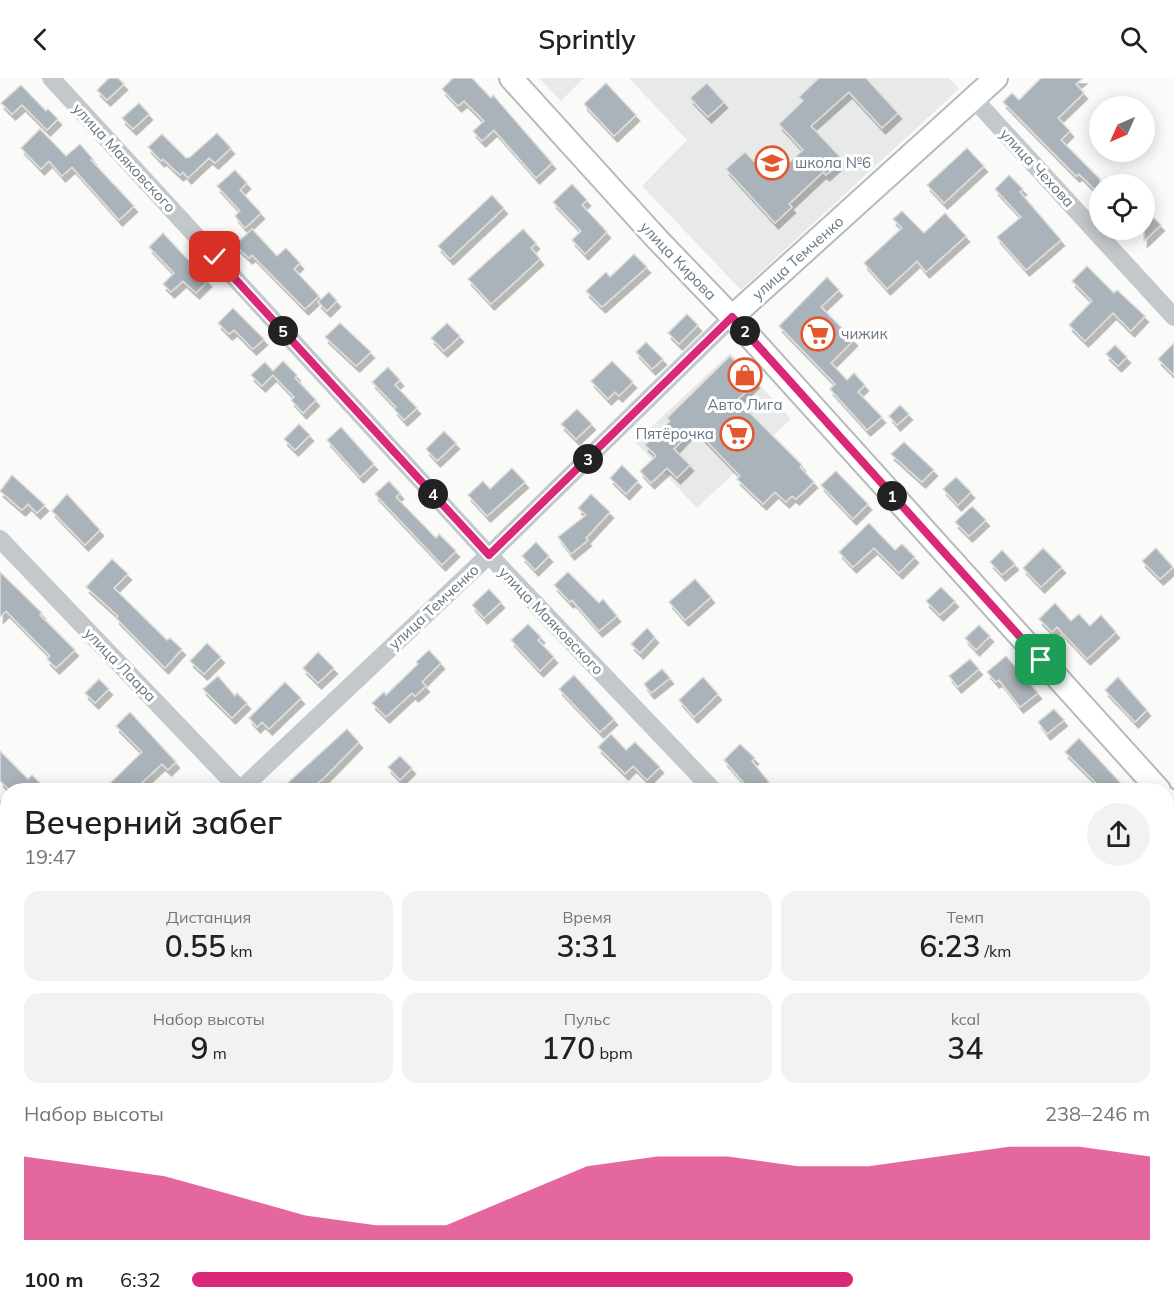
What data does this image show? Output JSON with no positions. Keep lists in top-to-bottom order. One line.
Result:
{"streets":{"main road":["улица Темченко","улица Кирова"],"street":["улица Маяковского","улица Чехова","улица Лаара"]},"crossings":[["улица Маяковского","улица Темченко"],["улица Чехова","улица Темченко"],["улица Темченко","улица Кирова"]],"places":{"school or university":["школа №6"],"supermarket":["чижик","Пятёрочка"],"shop":["Авто Лига"]},"north":"bottom left","page":{"header":"Sprintly","pins":["2","5","3","4","1"],"heading":["Вечерний забег","19:47"],"stats":[["Дистанция","0.55 km"],["Время","3:31"],["Темп","6:23 /km"],["Набор высоты","9 m"],["Пульс","170 bpm"],["kcal","34"]],"chart":["Набор высоты","238–246 m"],"list":[{"name":"100 m","note":"6:32"}]}}
